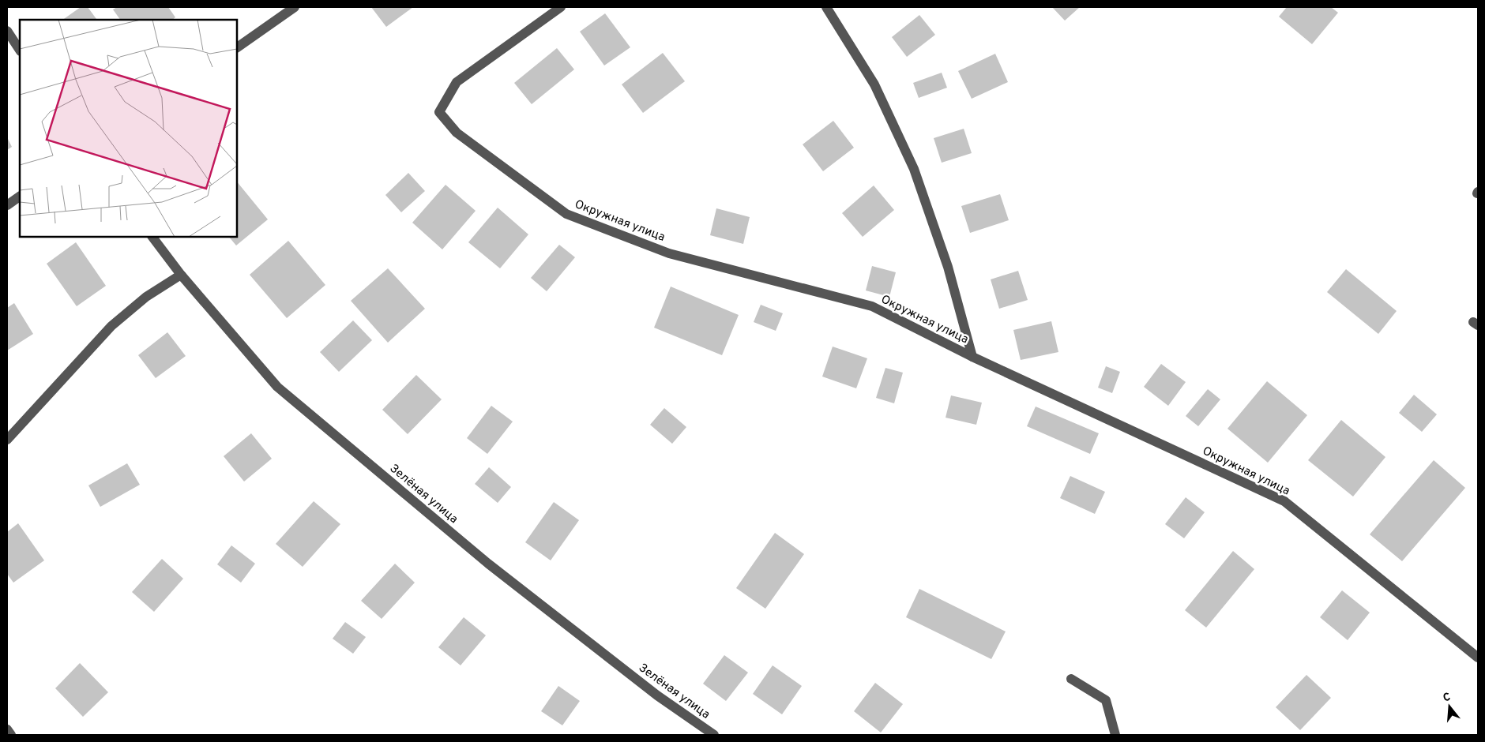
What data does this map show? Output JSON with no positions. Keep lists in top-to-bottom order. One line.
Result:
{"streets":{"street":["Окружная улица","Зелёная улица"]},"north":"top"}
